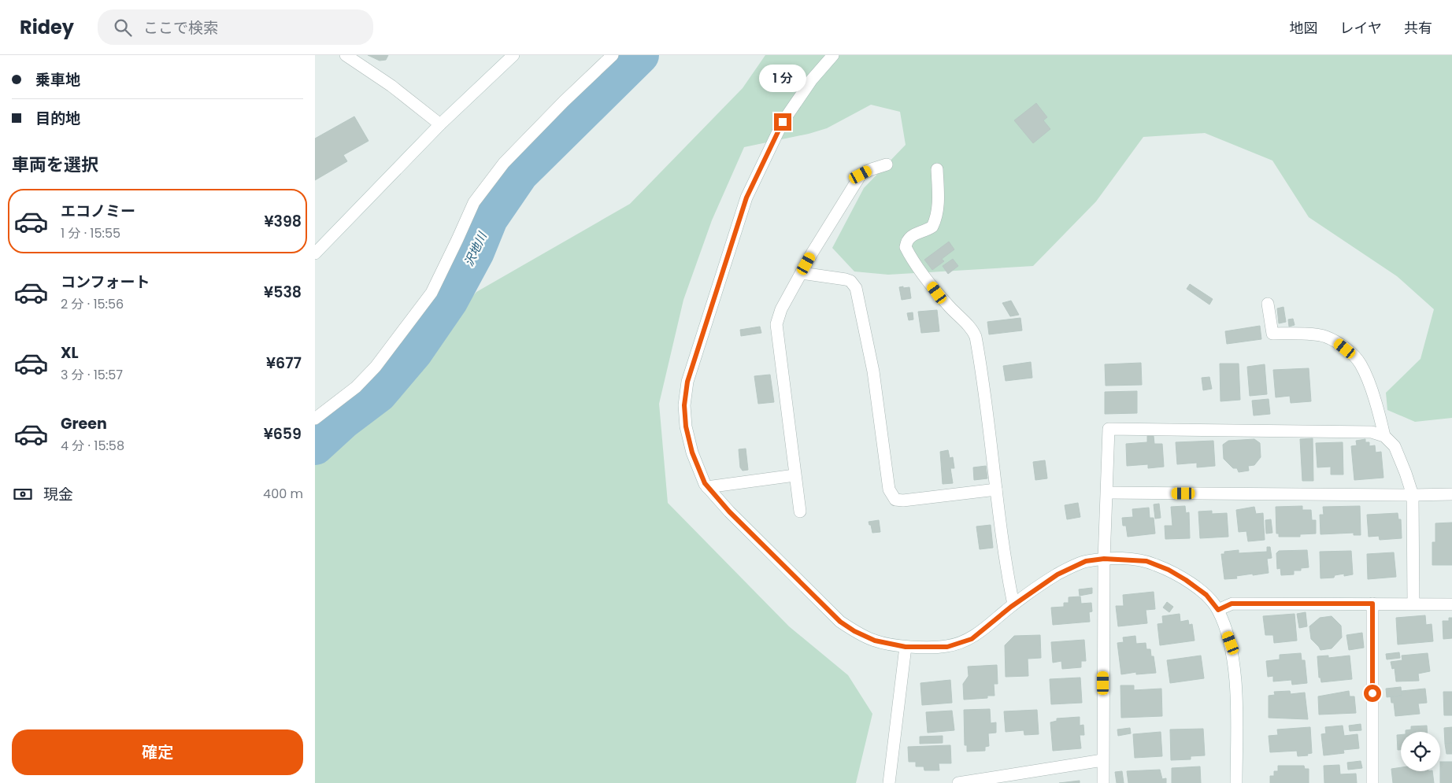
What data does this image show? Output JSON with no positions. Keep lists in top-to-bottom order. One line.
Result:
{"water":["沢地川"],"page":{"header":"Ridey","search":"ここで検索","nav":["地図","レイヤ","共有"],"banner":["乗車地","目的地"],"bubble":"1 分","heading":"車両を選択","list":[{"name":"エコノミー","note":"1 分 · 15:55","value":"¥398"},{"name":"コンフォート","note":"2 分 · 15:56","value":"¥538"},{"name":"XL","note":"3 分 · 15:57","value":"¥677"},{"name":"Green","note":"4 分 · 15:58","value":"¥659"}],"pay":["現金","400 m"],"buttons":"確定"}}
